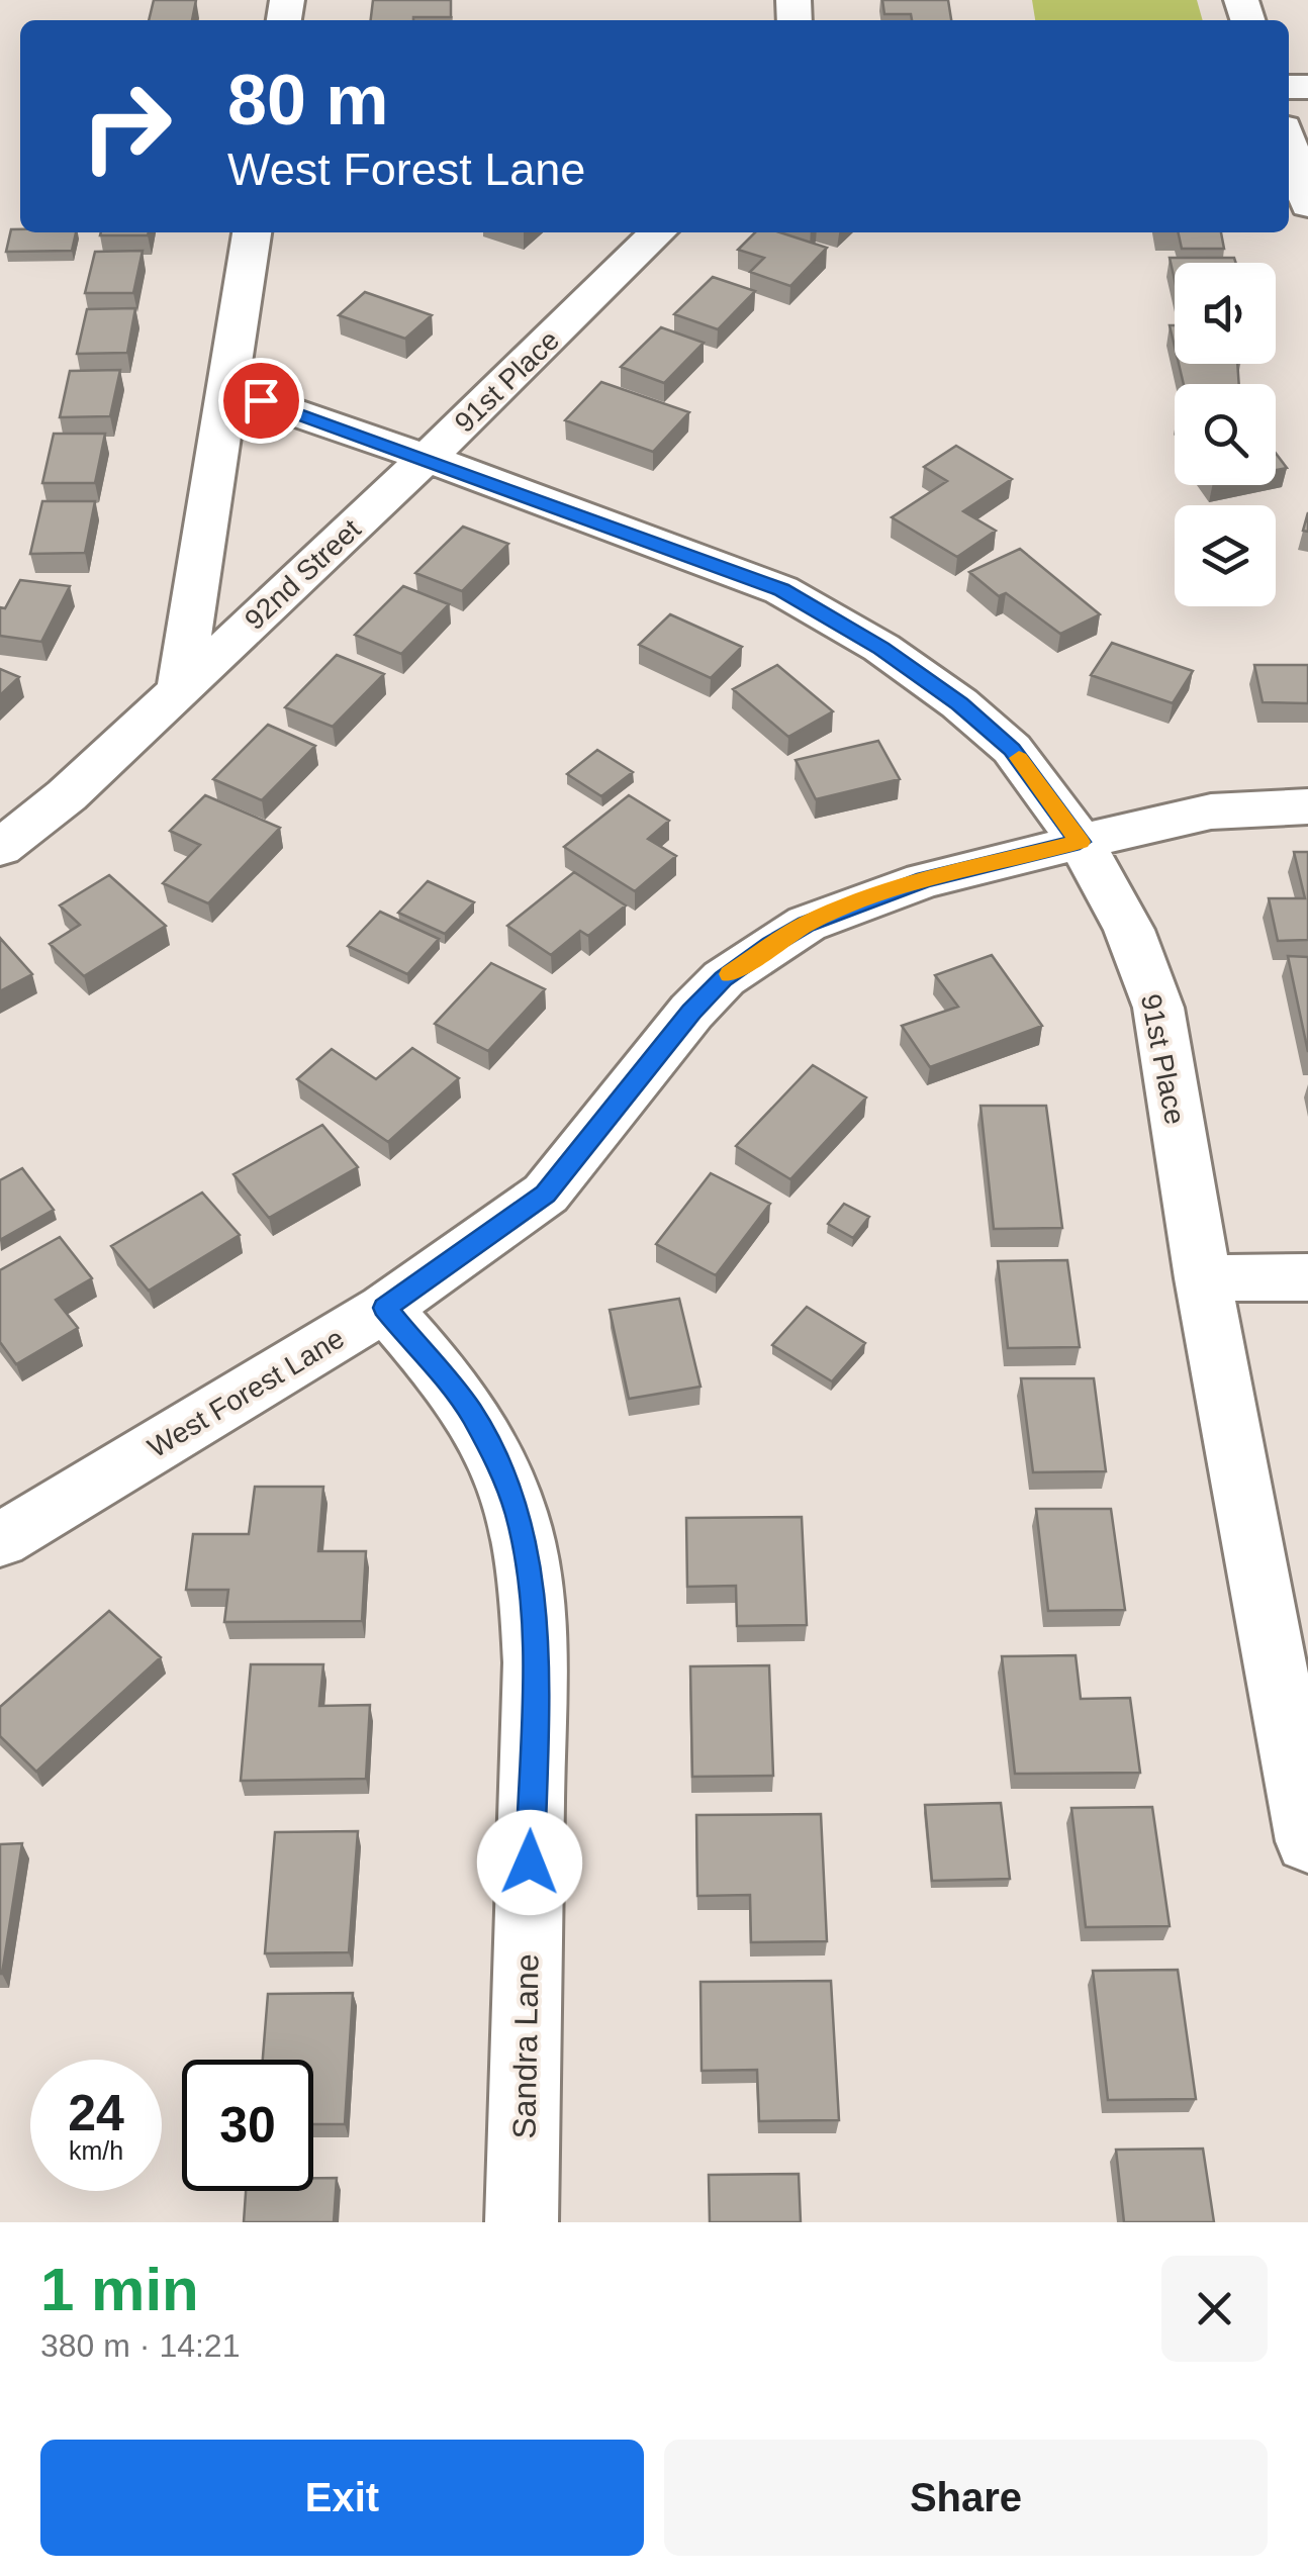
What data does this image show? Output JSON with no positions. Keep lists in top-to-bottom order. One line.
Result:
{"streets":{"street":["91st Place","92nd Street","West Forest Lane","Sandra Lane"]},"crossings":[["91st Place","92nd Street"],["91st Place","West Forest Lane"],["West Forest Lane","Sandra Lane"]],"page":{"turn":["80 m","West Forest Lane"],"speed":"24 km/h","limit":"30","heading":["1 min","380 m · 14:21"],"buttons":["Exit","Share"]}}
